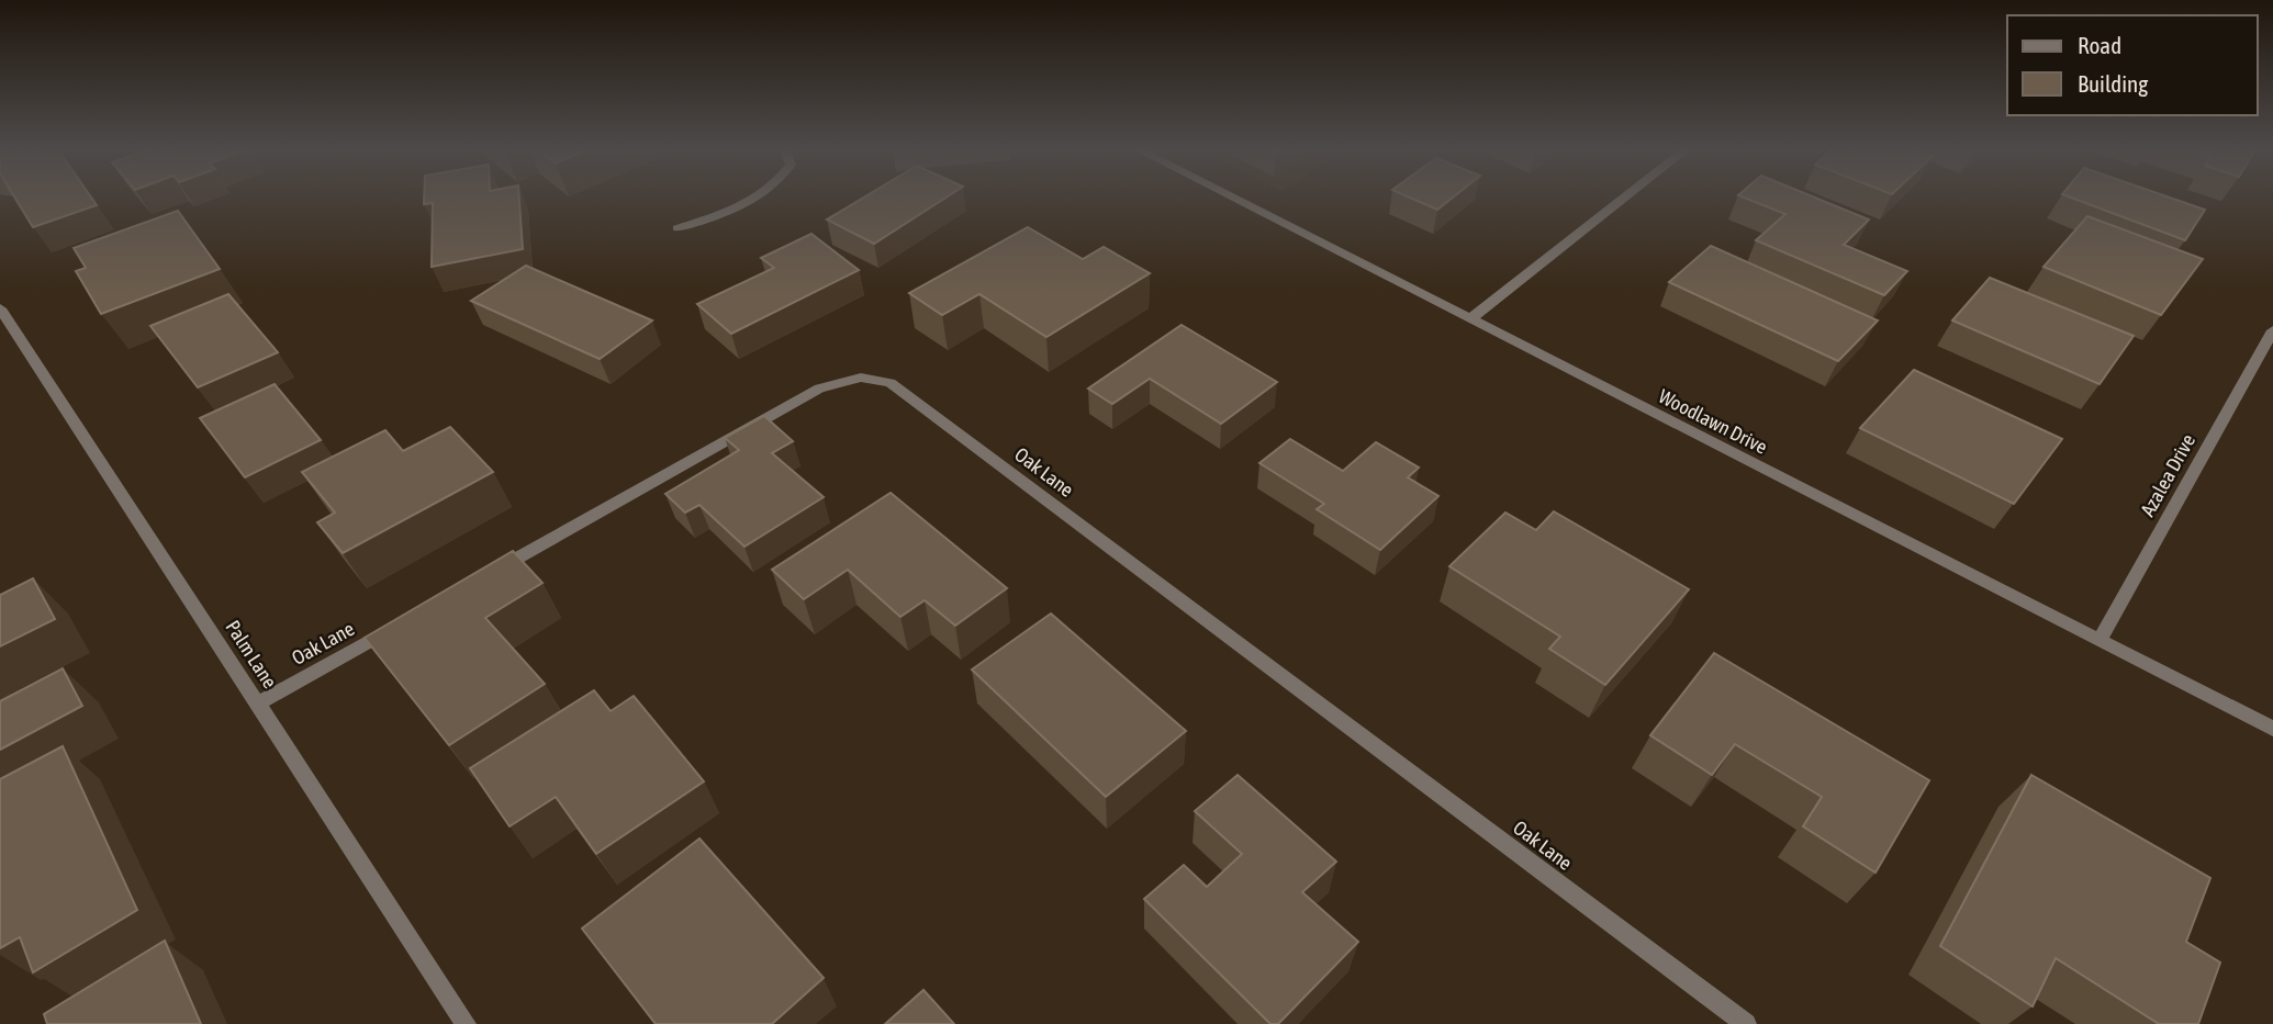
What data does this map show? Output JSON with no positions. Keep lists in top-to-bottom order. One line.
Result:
{"streets":{"street":["Woodlawn Drive","Oak Lane","Azalea Drive","Palm Lane"]},"crossings":[["Woodlawn Drive","Azalea Drive"],["Oak Lane","Palm Lane"]],"legend":["Road","Building"]}
